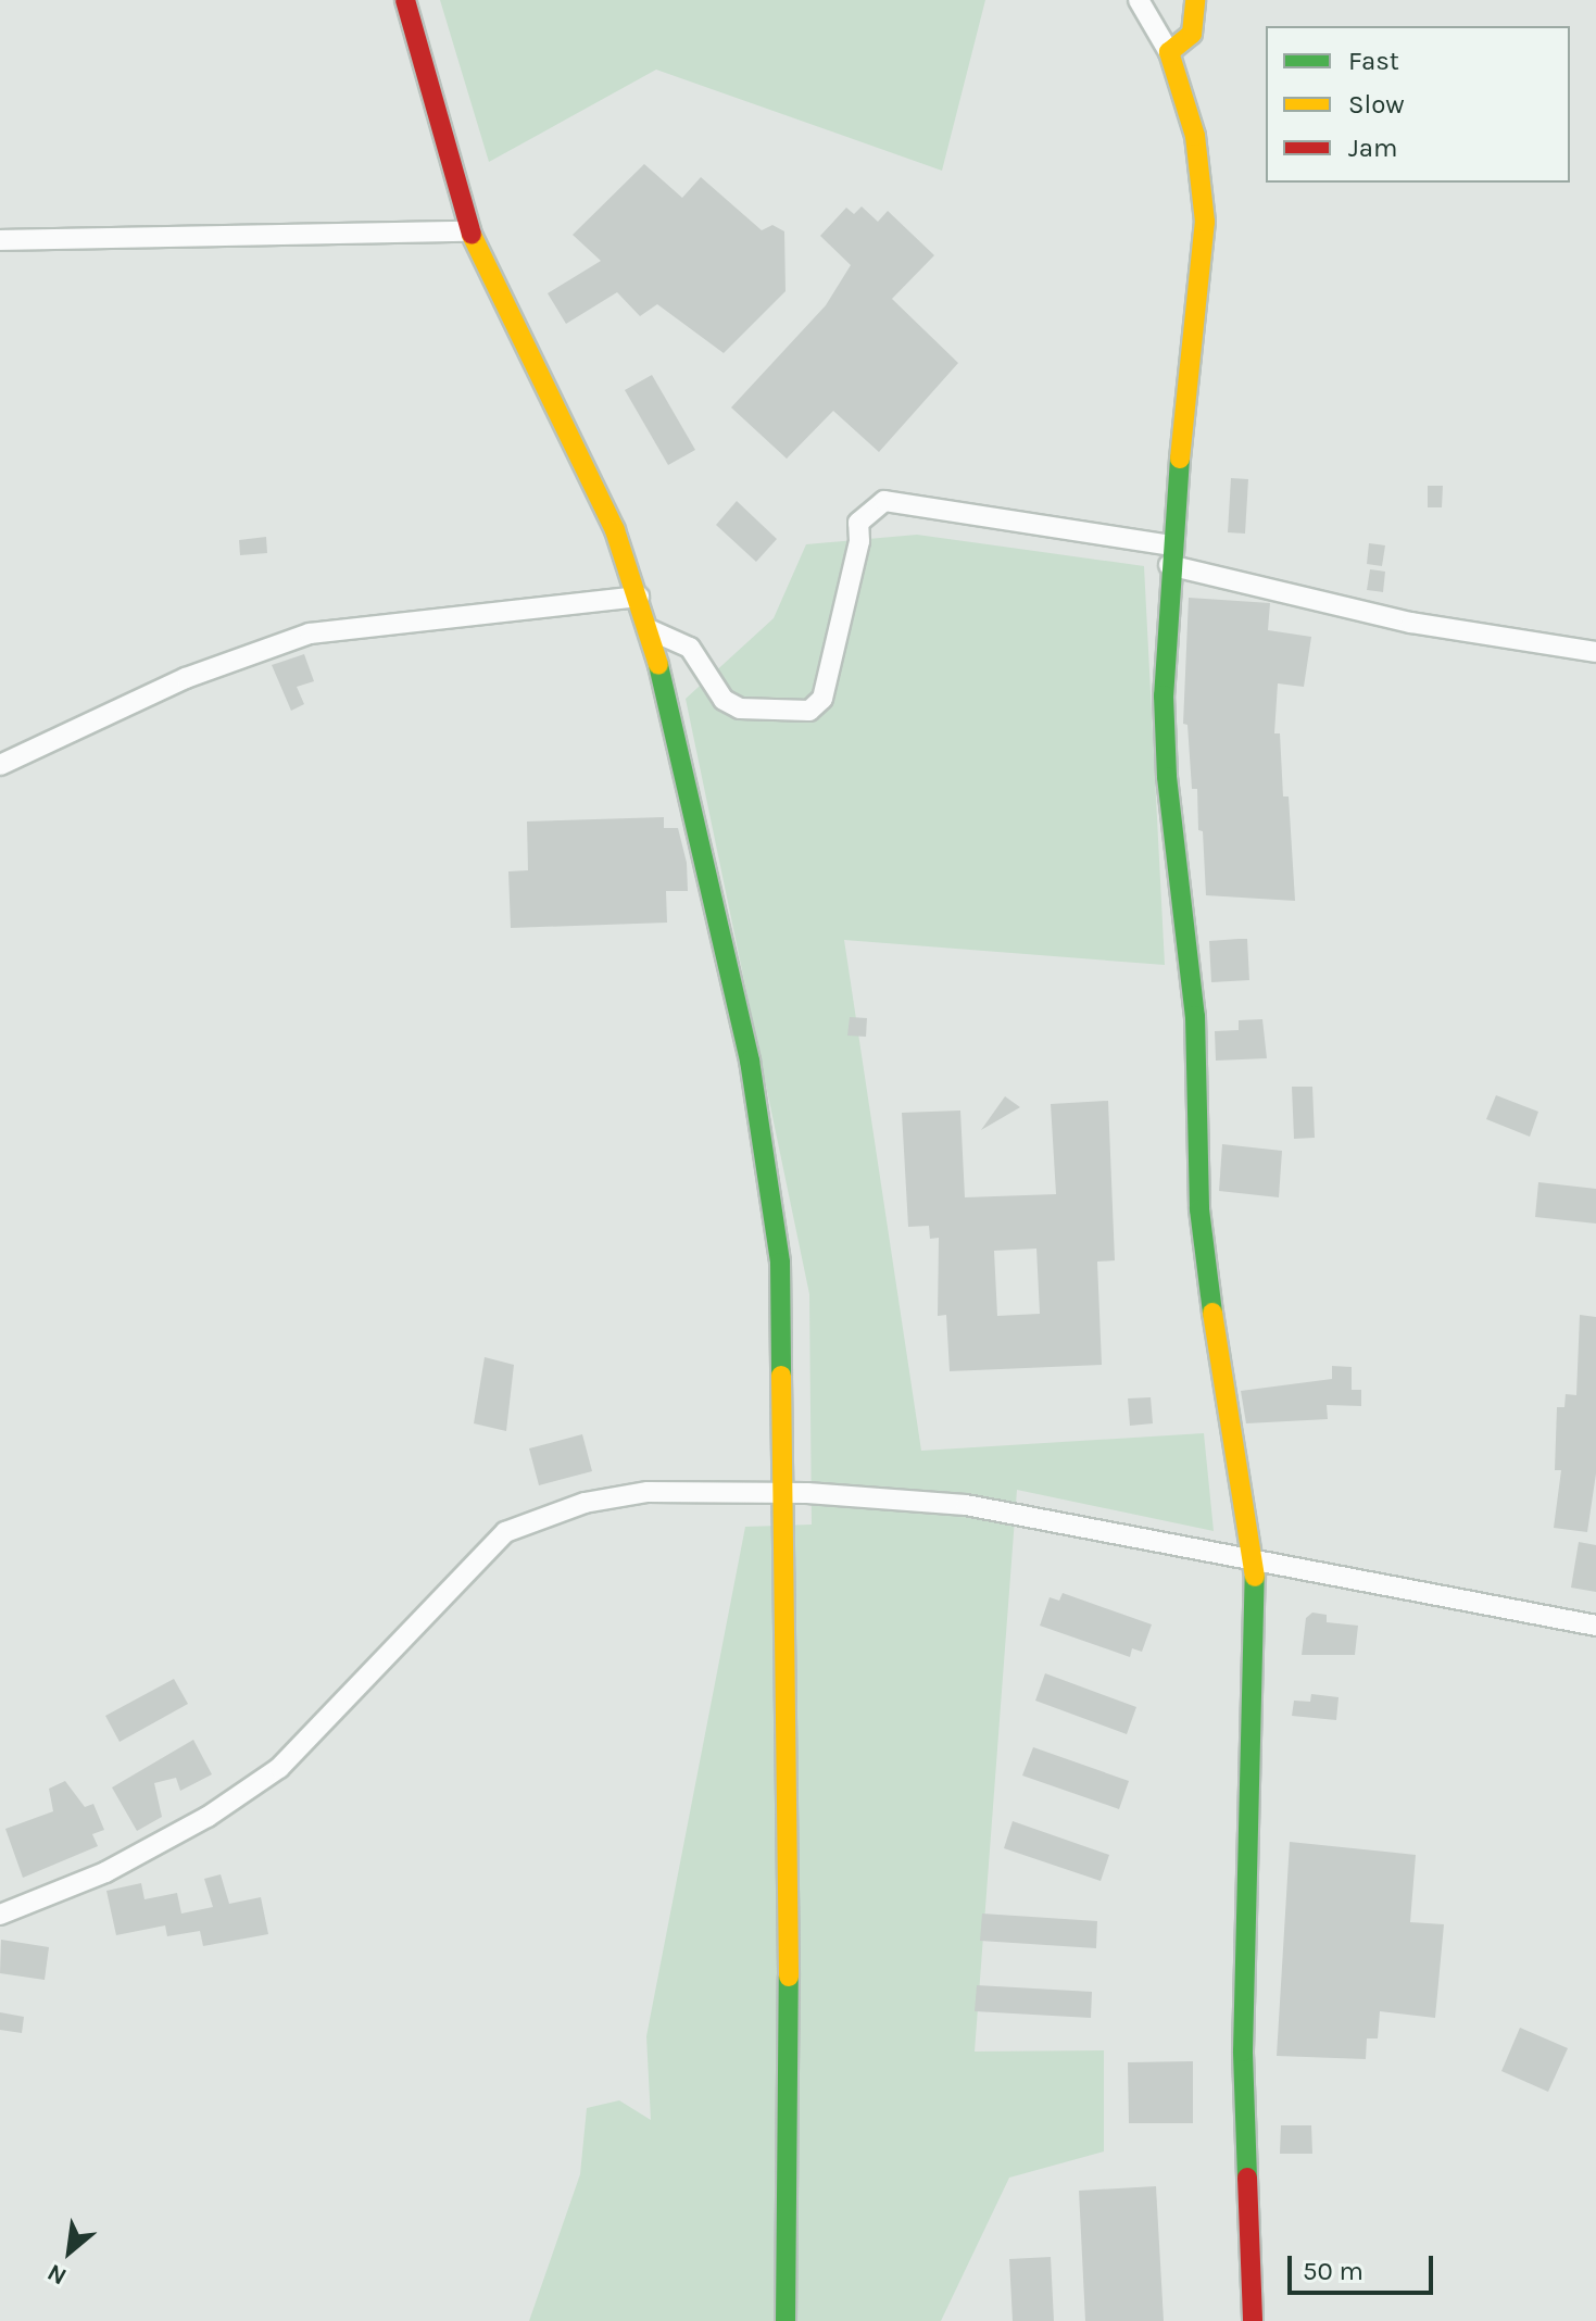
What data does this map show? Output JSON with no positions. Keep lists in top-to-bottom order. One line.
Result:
{"legend":["Fast","Slow","Jam"],"scale_bar":"50 m","north":"bottom left"}
